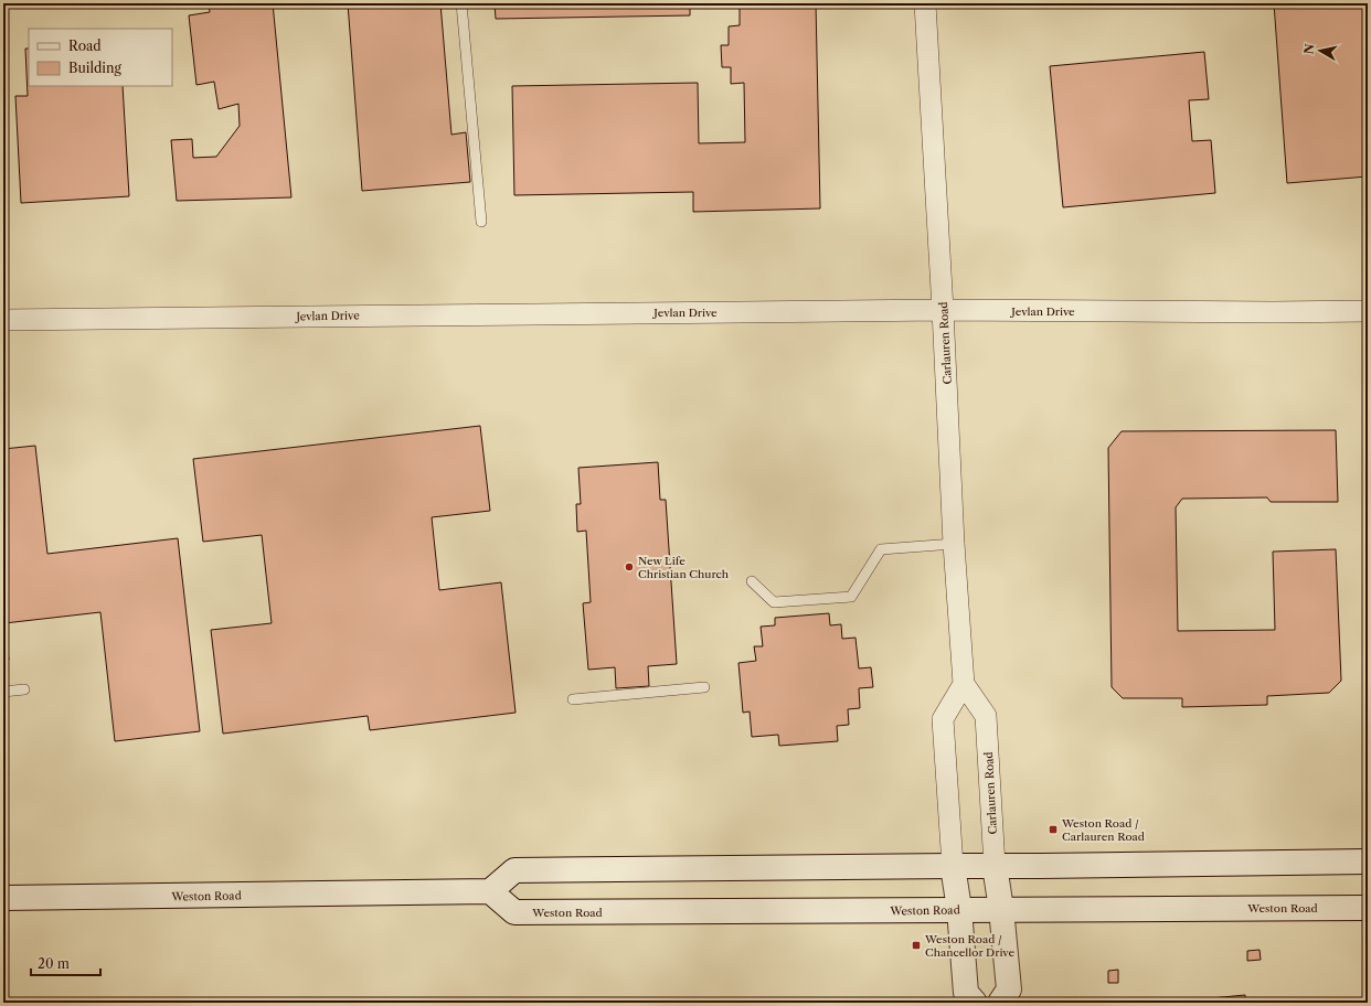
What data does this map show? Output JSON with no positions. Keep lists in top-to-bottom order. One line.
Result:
{"streets":{"main road":["Carlauren Road","Weston Road"],"street":["Jevlan Drive"]},"crossings":[["Jevlan Drive","Carlauren Road"],["Carlauren Road","Weston Road"]],"places":{"other":["New Life Christian Church"],"transit":["Weston Road / Carlauren Road","Weston Road / Chancellor Drive"]},"legend":["Road","Building"],"scale_bar":"20 m","north":"left"}
